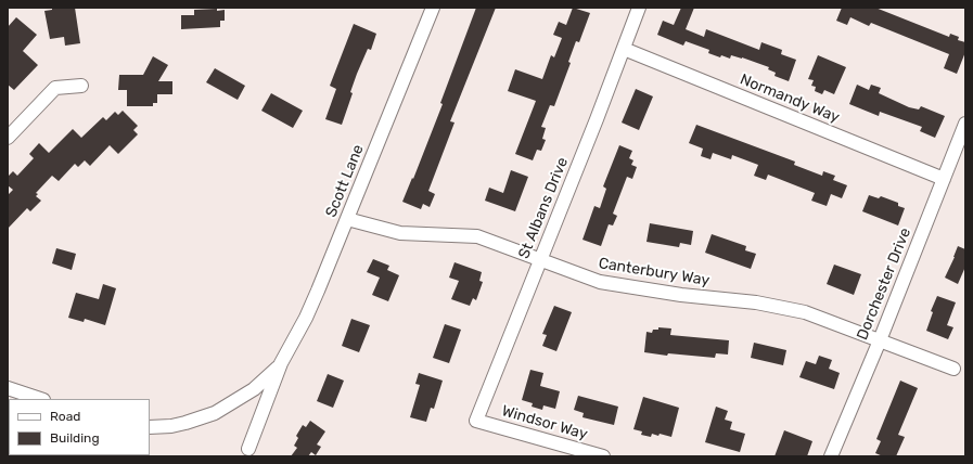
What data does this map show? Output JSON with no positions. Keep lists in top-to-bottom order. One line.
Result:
{"streets":{"street":["Normandy Way","Scott Lane","St Albans Drive","Canterbury Way","Dorchester Drive","Windsor Way"]},"crossings":[["Normandy Way","St Albans Drive"],["Normandy Way","Dorchester Drive"],["Scott Lane","Canterbury Way"],["St Albans Drive","Canterbury Way"],["St Albans Drive","Windsor Way"],["Canterbury Way","Dorchester Drive"]],"legend":["Road","Building"]}
